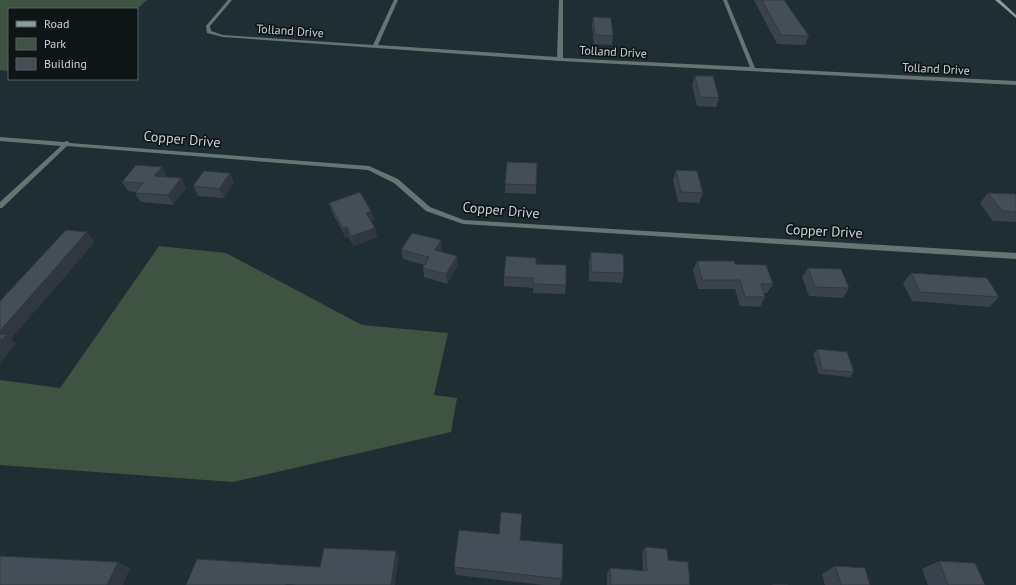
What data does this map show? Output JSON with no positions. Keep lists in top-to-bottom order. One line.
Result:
{"streets":{"street":["Tolland Drive","Copper Drive"]},"legend":["Road","Park","Building"]}
